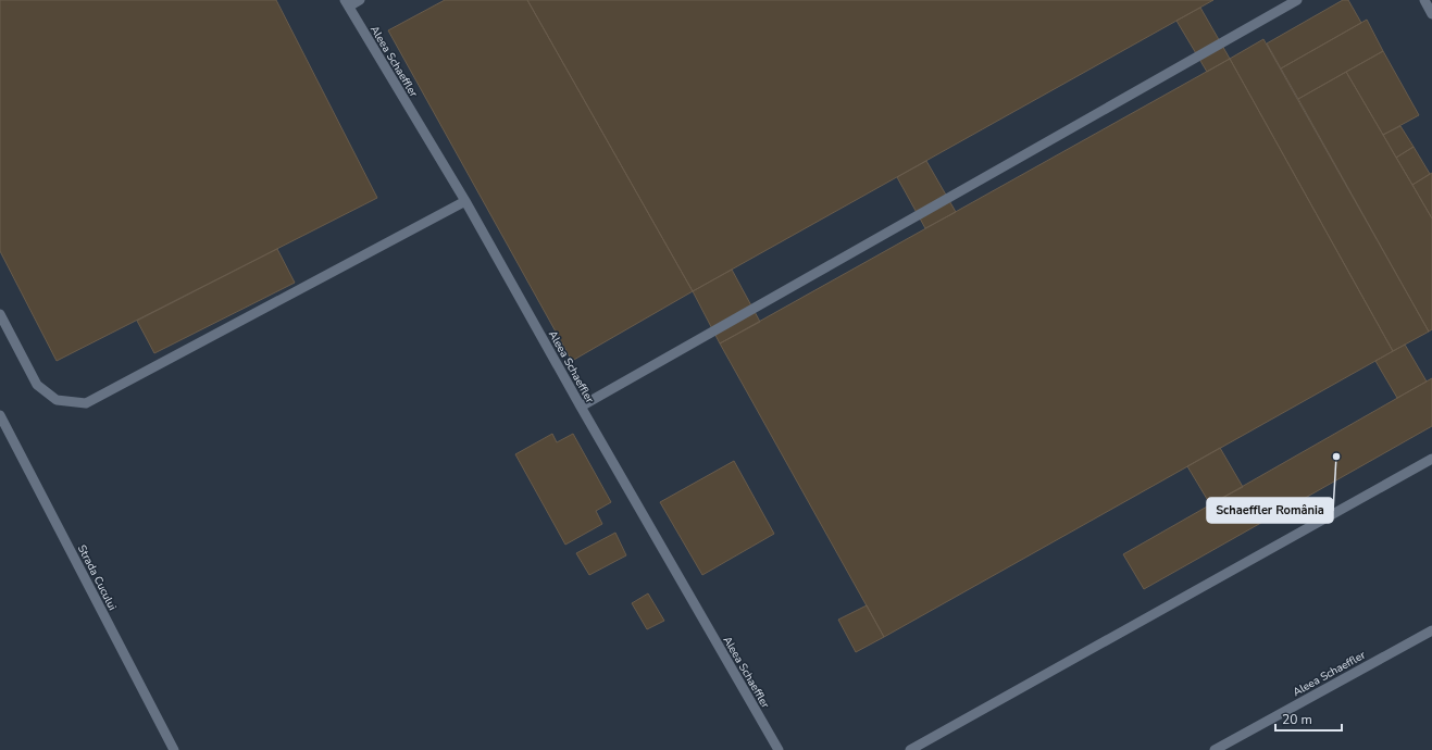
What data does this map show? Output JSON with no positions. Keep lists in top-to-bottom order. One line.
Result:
{"streets":{"lane":["Aleea Schaeffler","Strada Cucului"]},"places":["Schaeffler România"],"scale_bar":"20 m"}
